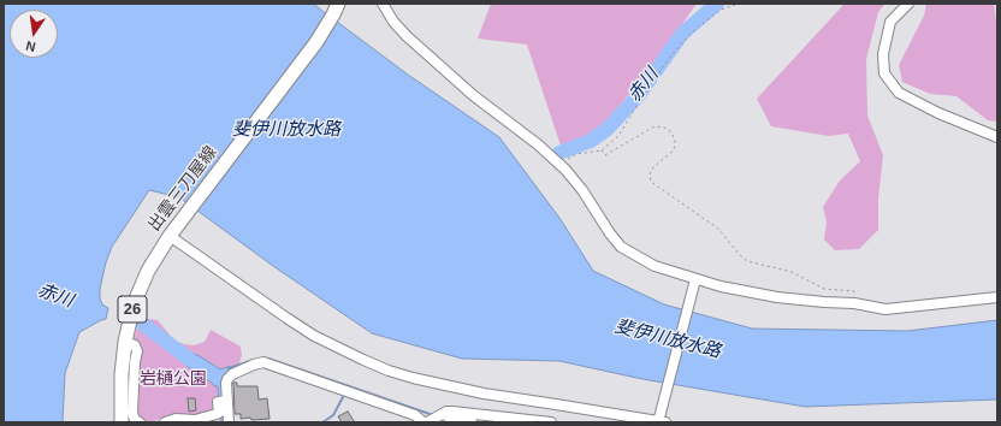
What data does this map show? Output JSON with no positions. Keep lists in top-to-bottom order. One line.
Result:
{"streets":{"main road":["出雲三刀屋線","26"]},"water":["赤川","斐伊川放水路"],"parks":["岩樋公園"],"north":"bottom"}
